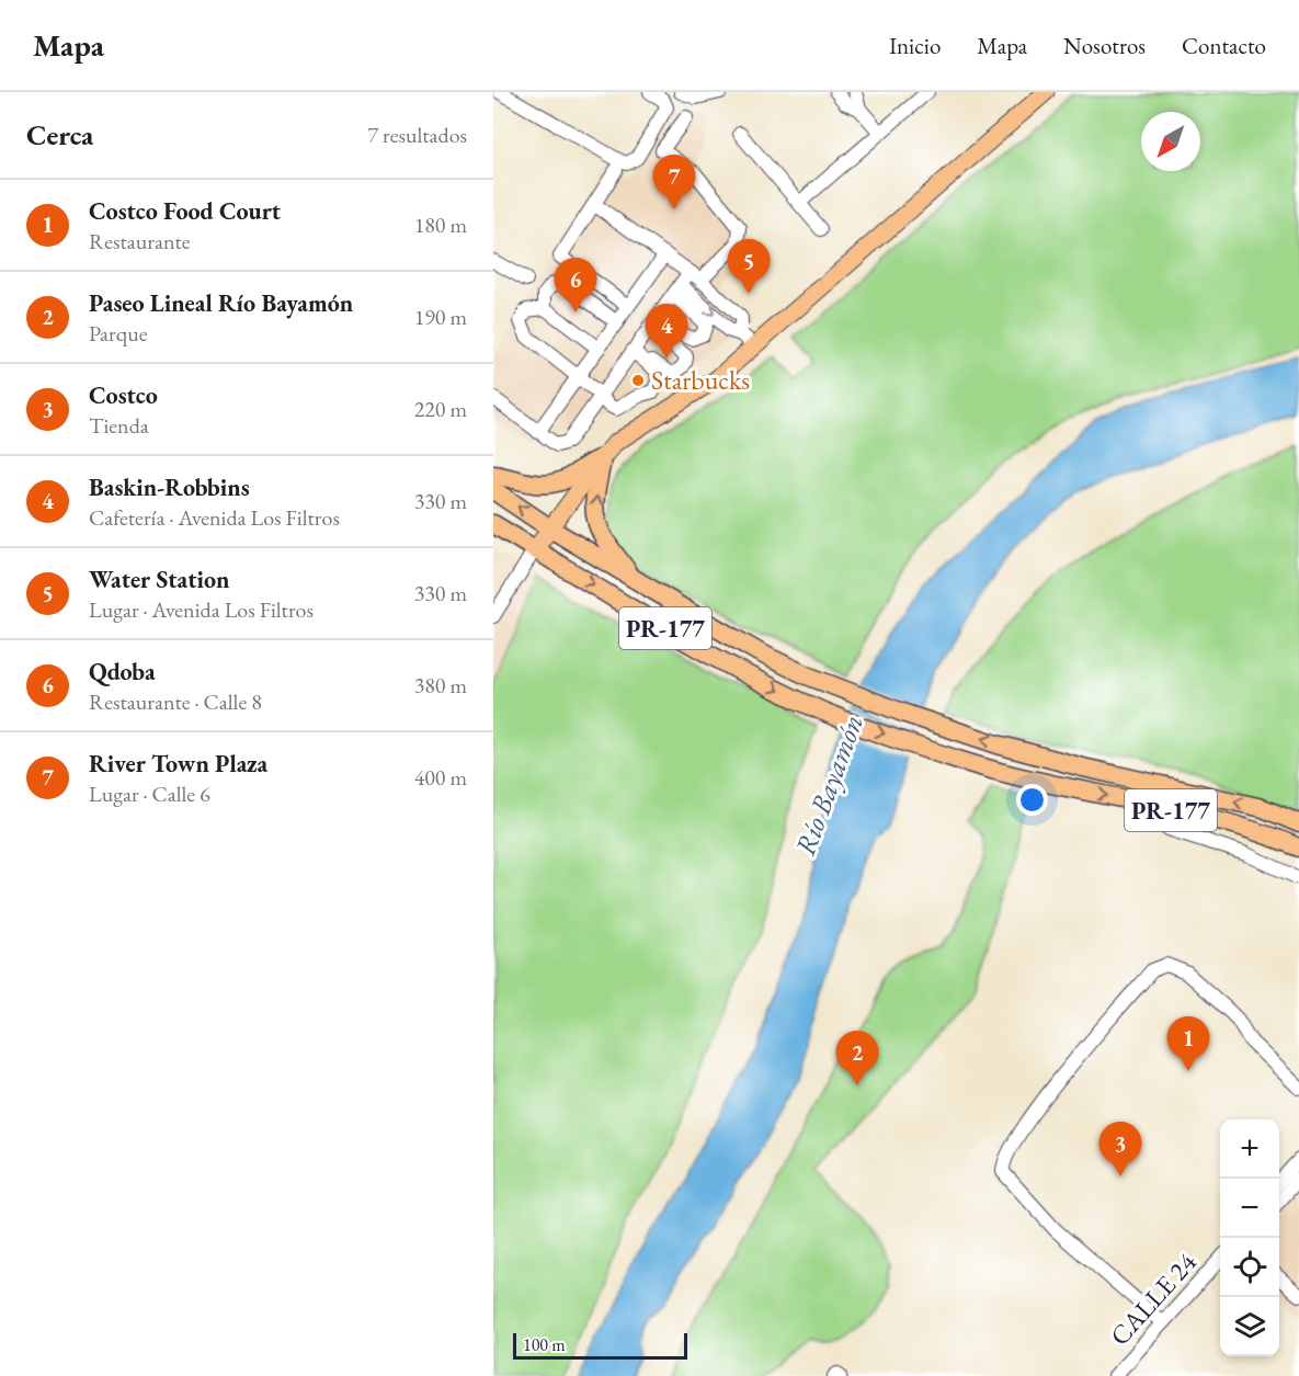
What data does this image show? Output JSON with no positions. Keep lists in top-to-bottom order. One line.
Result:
{"streets":{"highway":["PR-177"],"street":["CALLE 24"]},"water":["Río Bayamón"],"places":["Starbucks"],"scale_bar":"100 m","north":"bottom left","page":{"header":"Mapa","nav":["Inicio","Mapa","Nosotros","Contacto"],"heading":["Cerca","7 resultados"],"pins":["7","5","6","4","1","2","3"],"list":[{"mark":"1","name":"Costco Food Court","note":"Restaurante","value":"180 m"},{"mark":"2","name":"Paseo Lineal Río Bayamón","note":"Parque","value":"190 m"},{"mark":"3","name":"Costco","note":"Tienda","value":"220 m"},{"mark":"4","name":"Baskin-Robbins","note":"Cafetería · Avenida Los Filtros","value":"330 m"},{"mark":"5","name":"Water Station","note":"Lugar · Avenida Los Filtros","value":"330 m"},{"mark":"6","name":"Qdoba","note":"Restaurante · Calle 8","value":"380 m"},{"mark":"7","name":"River Town Plaza","note":"Lugar · Calle 6","value":"400 m"}],"map_buttons":["+","−"],"scale":"100 m"}}
